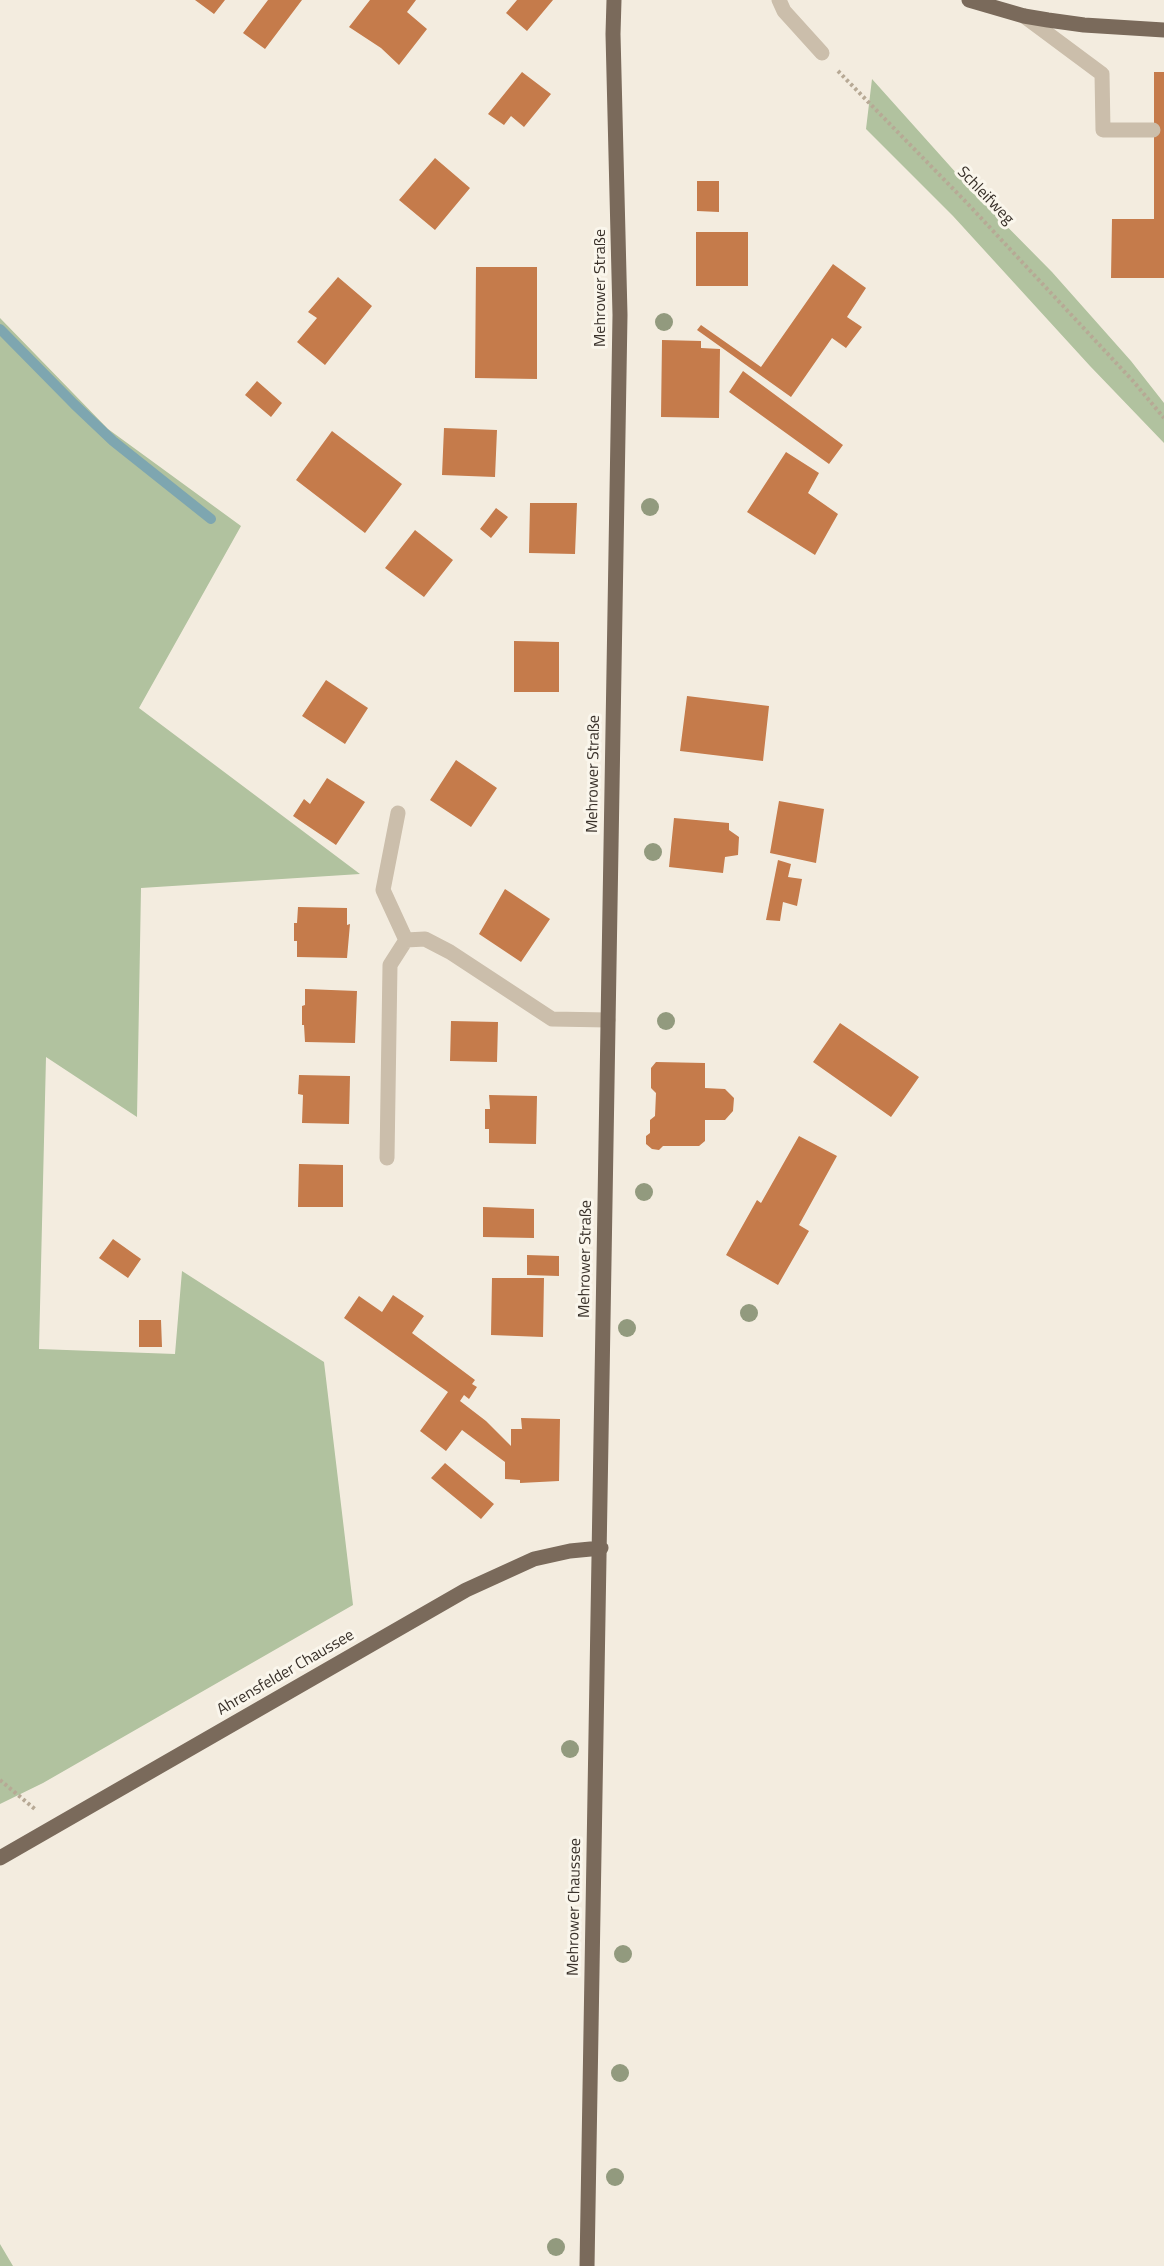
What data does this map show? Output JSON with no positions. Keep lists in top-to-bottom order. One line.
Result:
{"streets":{"main road":["Mehrower Straße","Ahrensfelder Chaussee","Mehrower Chaussee"],"path":["Schleifweg"]},"crossings":[["Mehrower Straße","Ahrensfelder Chaussee"],["Mehrower Straße","Mehrower Chaussee"],["Ahrensfelder Chaussee","Mehrower Chaussee"]]}
